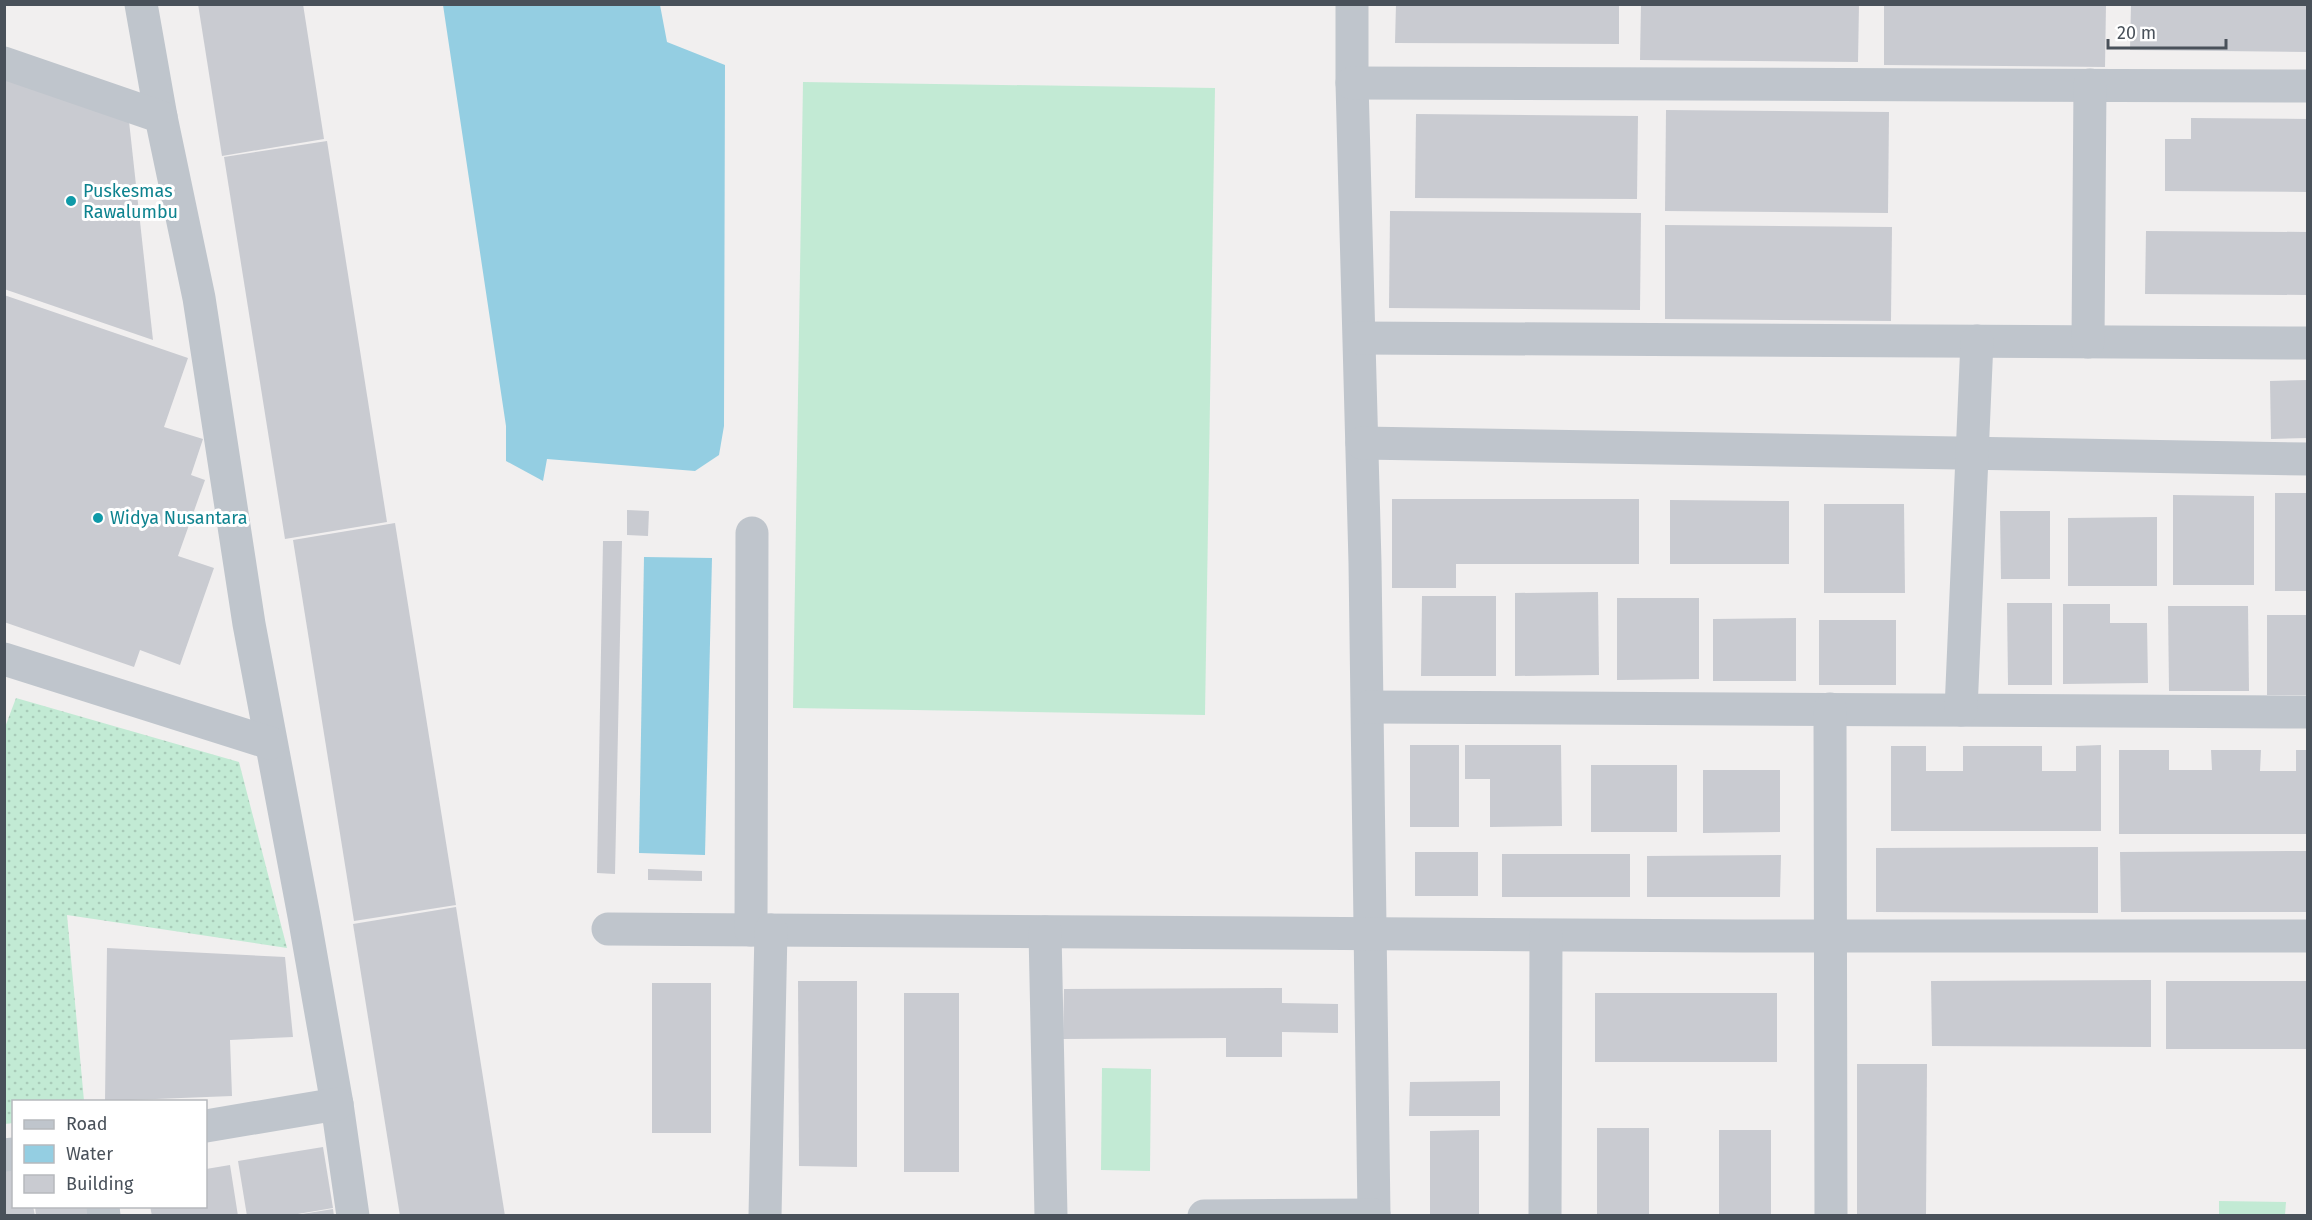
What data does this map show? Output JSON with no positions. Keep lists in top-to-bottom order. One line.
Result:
{"places":["Puskesmas Rawalumbu","Widya Nusantara"],"legend":["Road","Water","Building"],"scale_bar":"20 m"}
